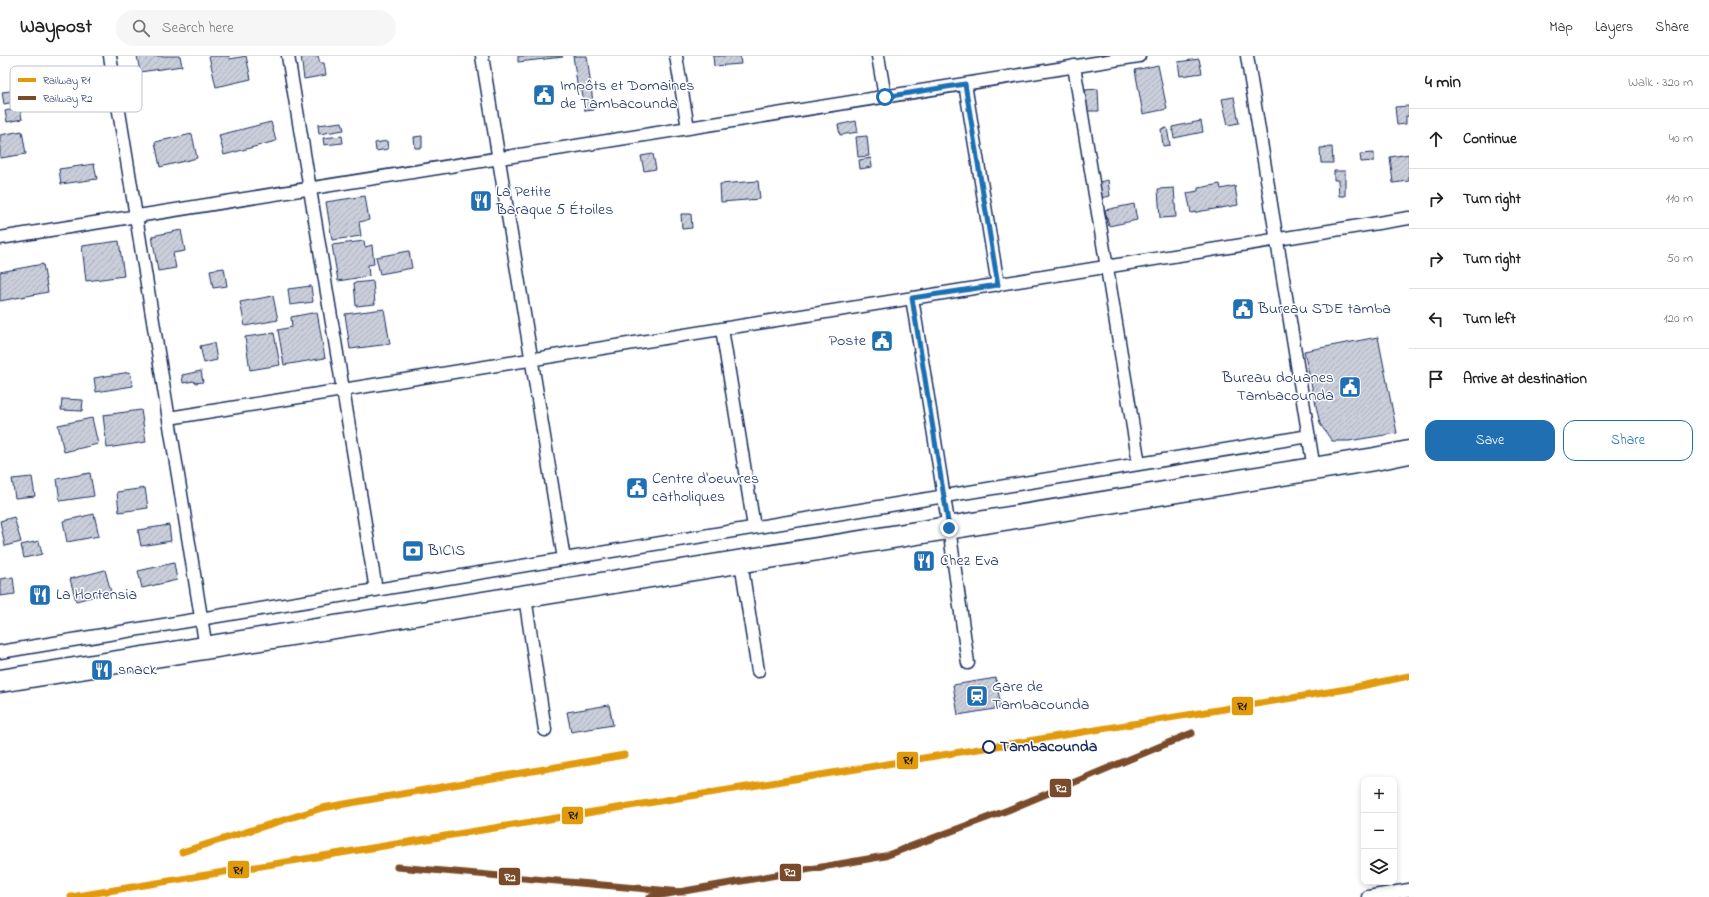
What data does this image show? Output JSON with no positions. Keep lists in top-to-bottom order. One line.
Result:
{"places":{"public building":["Impôts et Domaines de Tambacounda","Bureau SDE tamba","Poste","Bureau douanes Tambacounda","Centre d'oeuvres catholiques"],"restaurant":["La Petite Baraque 5 Étoiles","Chez Eva","La Hortensia","snack"],"bank":["BICIS"],"station":["Gare de Tambacounda"],"other":["Tambacounda"]},"lines":["rail line R1","rail line R2"],"legend":["Railway R1","Railway R2"],"page":{"header":"Waypost","search":"Search here","nav":["Map","Layers","Share"],"heading":["4 min","Walk · 320 m"],"list":[["Continue","40 m"],["Turn right","110 m"],["Turn right","50 m"],["Turn left","120 m"],"Arrive at destination"],"buttons":["Save","Share"],"map_buttons":["+","−"]}}
